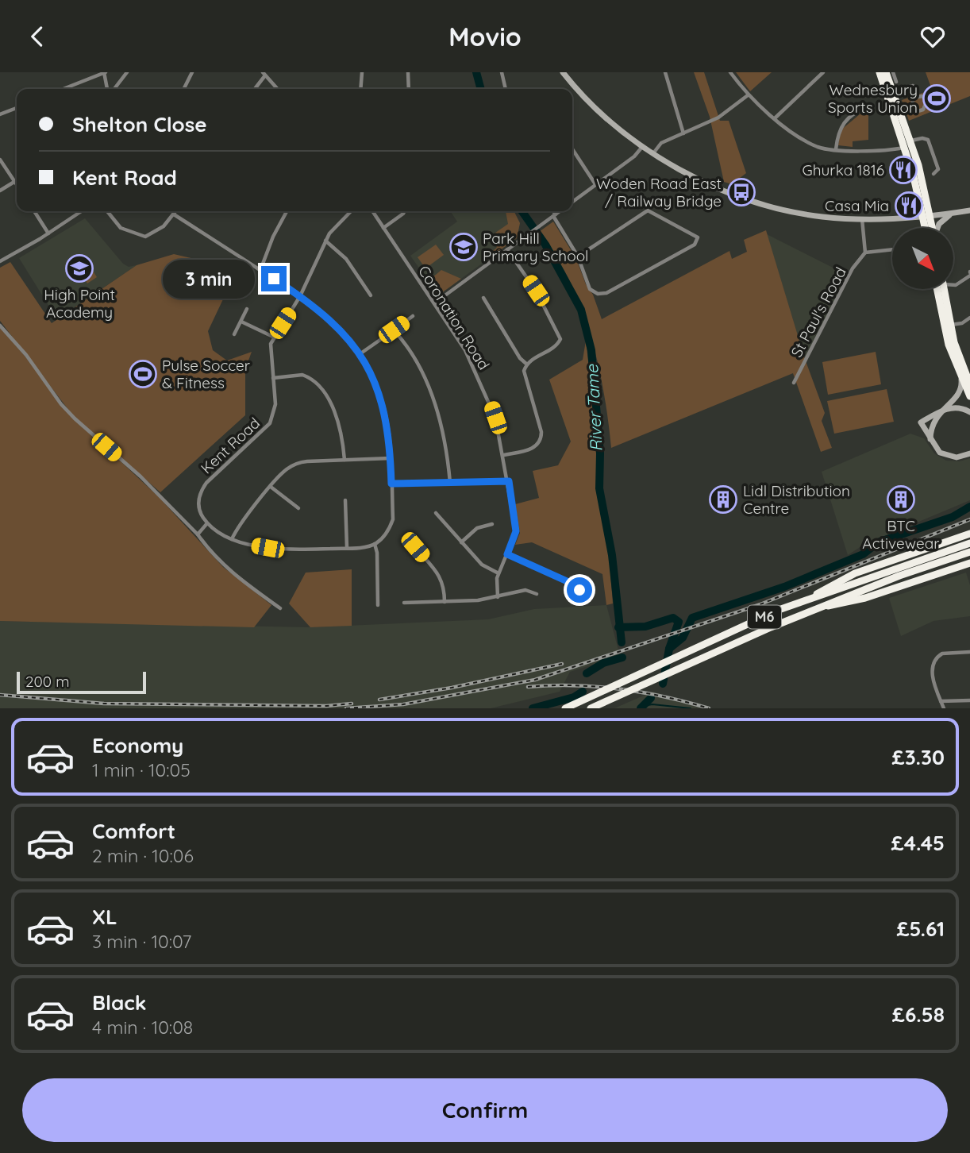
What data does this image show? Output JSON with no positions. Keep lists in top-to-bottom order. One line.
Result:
{"streets":{"highway":["M6"],"street":["St Paul's Road","Coronation Road","Kent Road"]},"water":["River Tame"],"places":{"sports":["Wednesbury Sports Union","Pulse Soccer & Fitness"],"restaurant":["Ghurka 1816","Casa Mia"],"bus stop":["Woden Road East / Railway Bridge"],"school or university":["Park Hill Primary School","High Point Academy"],"building":["Lidl Distribution Centre","BTC Activewear"]},"scale_bar":"200 m","north":"bottom right","page":{"header":"Movio","banner":["Shelton Close","Kent Road"],"bubble":"3 min","scale":"200 m","list":[{"name":"Economy","note":"1 min · 10:05","value":"£3.30"},{"name":"Comfort","note":"2 min · 10:06","value":"£4.45"},{"name":"XL","note":"3 min · 10:07","value":"£5.61"},{"name":"Black","note":"4 min · 10:08","value":"£6.58"}],"buttons":"Confirm"}}
